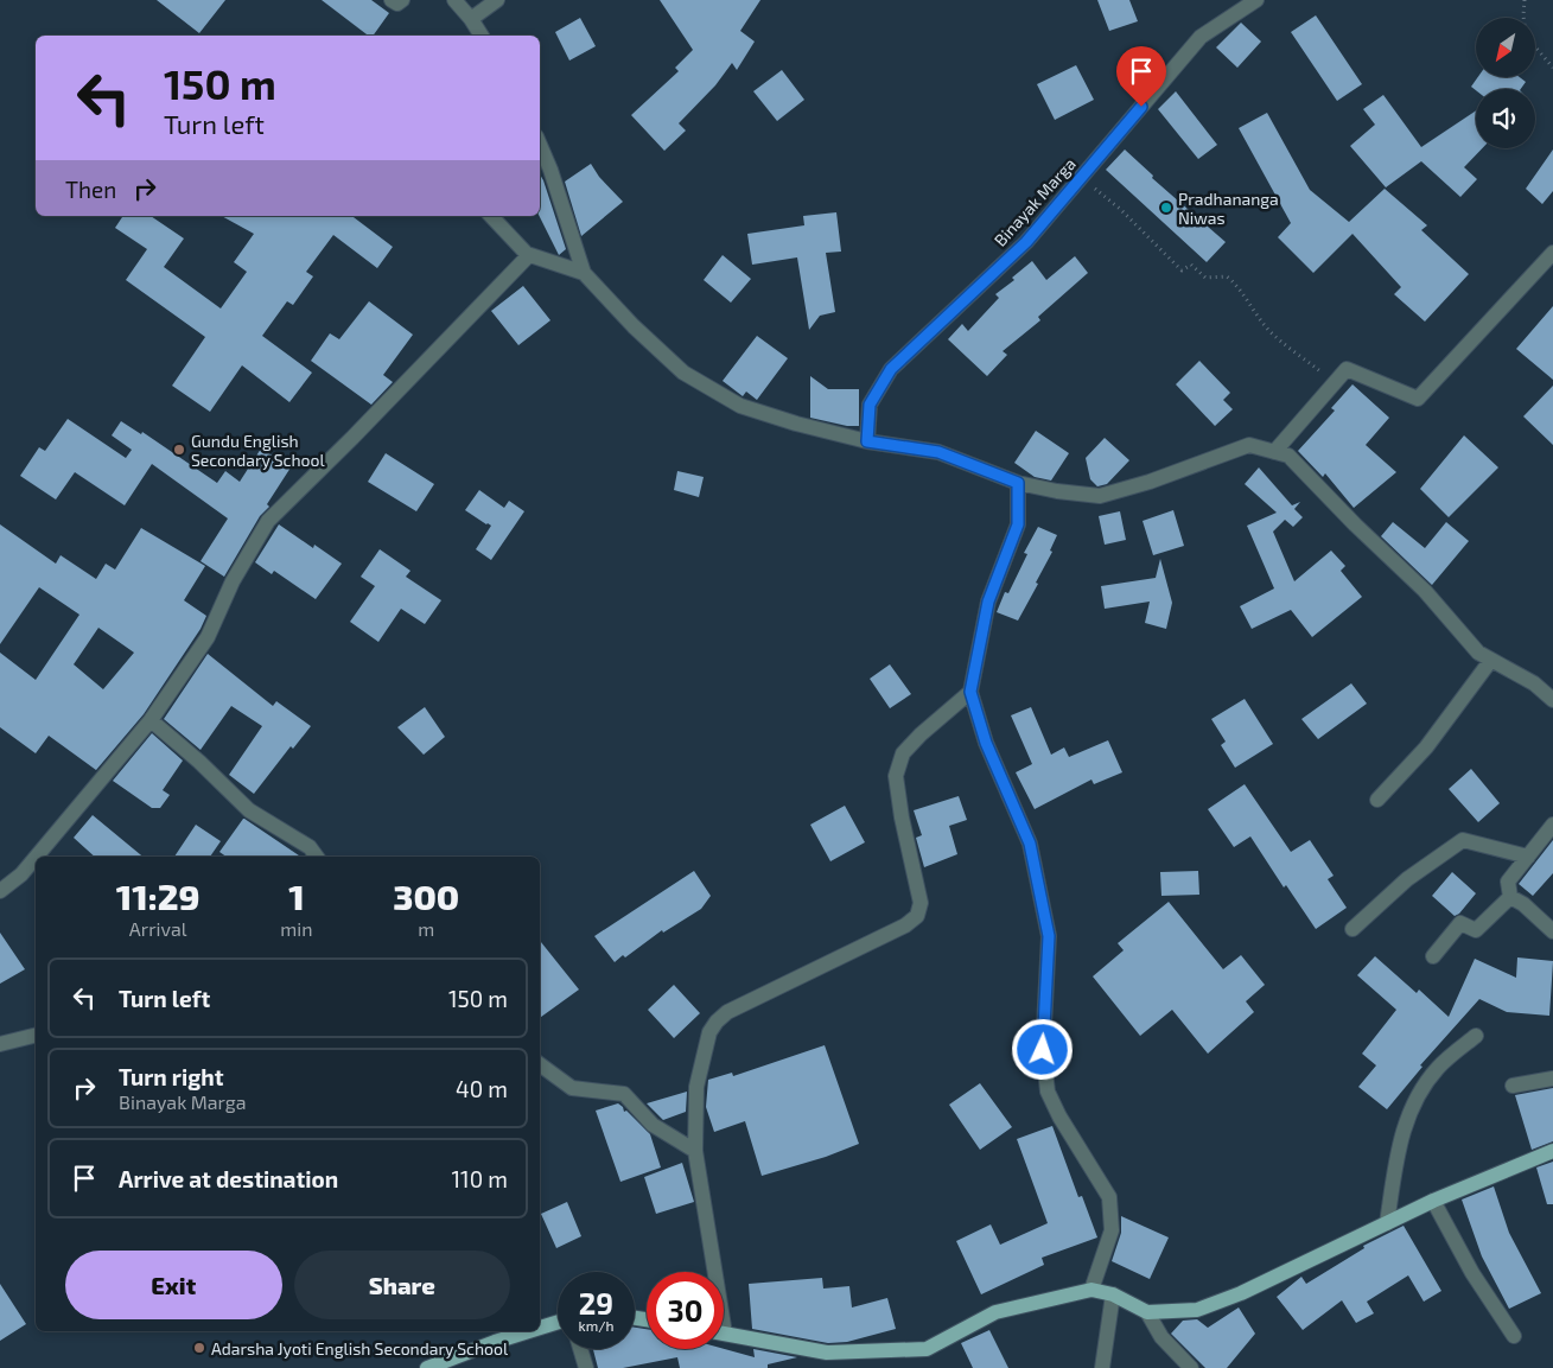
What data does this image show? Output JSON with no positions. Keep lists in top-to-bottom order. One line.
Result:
{"streets":{"street":["Binayak Marga"]},"places":["Pradhananga Niwas","Gundu English Secondary School","Adarsha Jyoti English Secondary School"],"north":"bottom left","page":{"turn":["150 m","Turn left"],"then":"Then","eta":["11:29","Arrival","1","min","300","m"],"list":[{"name":"Turn left","value":"150 m"},{"name":"Turn right","note":"Binayak Marga","value":"40 m"},{"name":"Arrive at destination","value":"110 m"}],"buttons":["Exit","Share"],"speed":"29 km/h","limit":"30"}}
